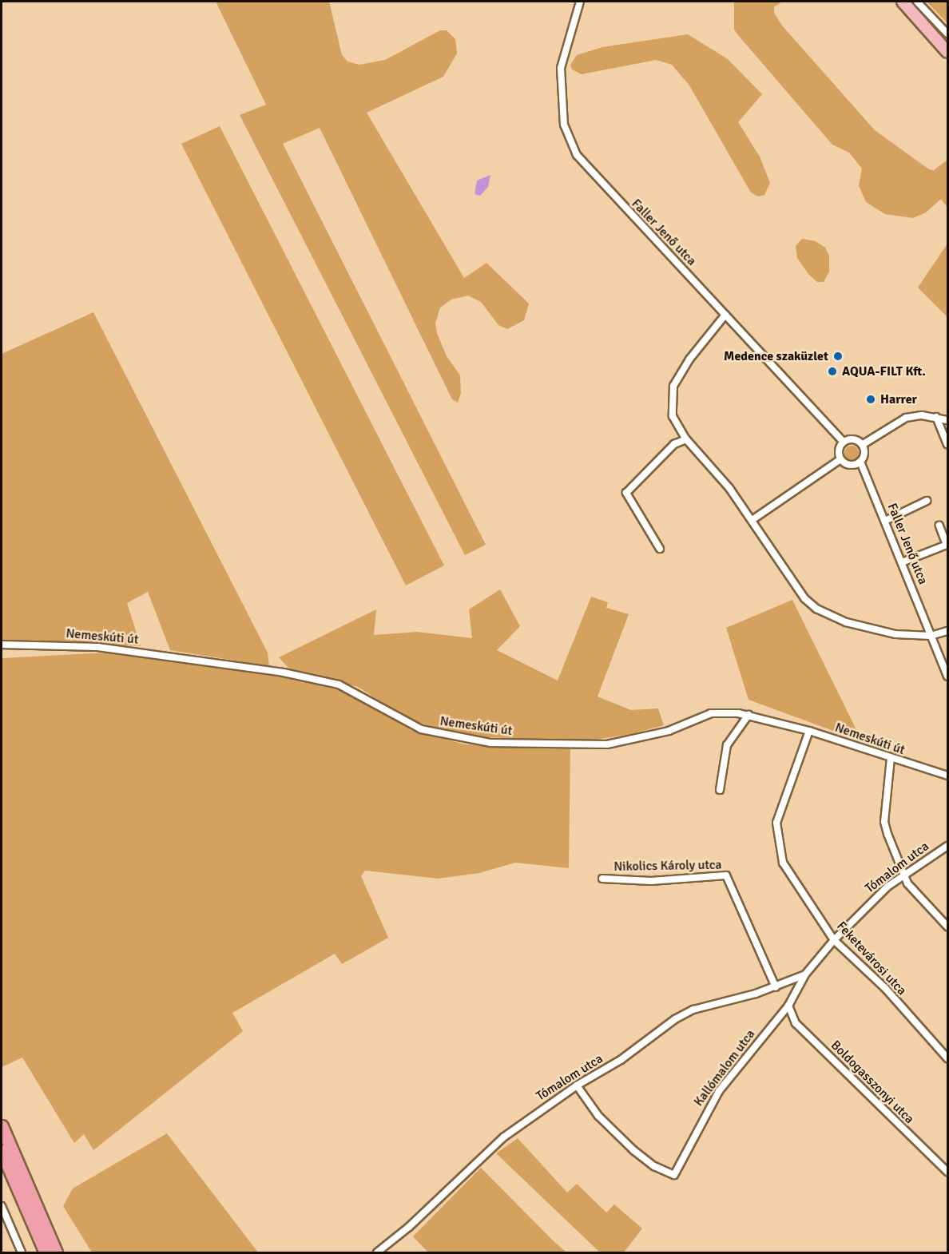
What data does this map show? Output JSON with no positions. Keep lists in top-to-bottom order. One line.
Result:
{"streets":{"street":["Faller Jenő utca","Nemeskúti út","Nikolics Károly utca","Tómalom utca","Feketevárosi utca","Kallómalom utca","Boldogasszonyi utca"]},"crossings":[["Nemeskúti út","Feketevárosi utca"],["Nikolics Károly utca","Tómalom utca"],["Tómalom utca","Feketevárosi utca"],["Tómalom utca","Kallómalom utca"],["Tómalom utca","Boldogasszonyi utca"],["Kallómalom utca","Boldogasszonyi utca"]],"places":["Medence szaküzlet","AQUA-FILT Kft.","Harrer"]}
